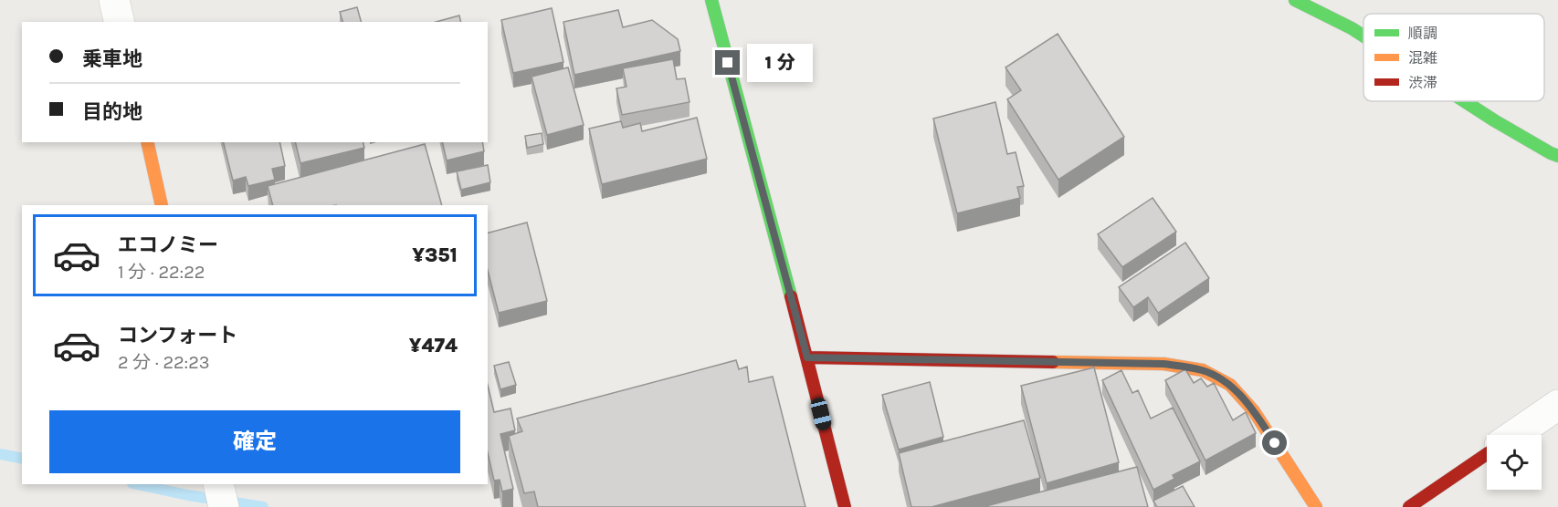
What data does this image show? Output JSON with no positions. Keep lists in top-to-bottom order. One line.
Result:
{"legend":["順調","混雑","渋滞"],"page":{"banner":["乗車地","目的地"],"bubble":"1 分","list":[{"name":"エコノミー","note":"1 分 · 22:22","value":"¥351"},{"name":"コンフォート","note":"2 分 · 22:23","value":"¥474"}],"buttons":"確定"}}
